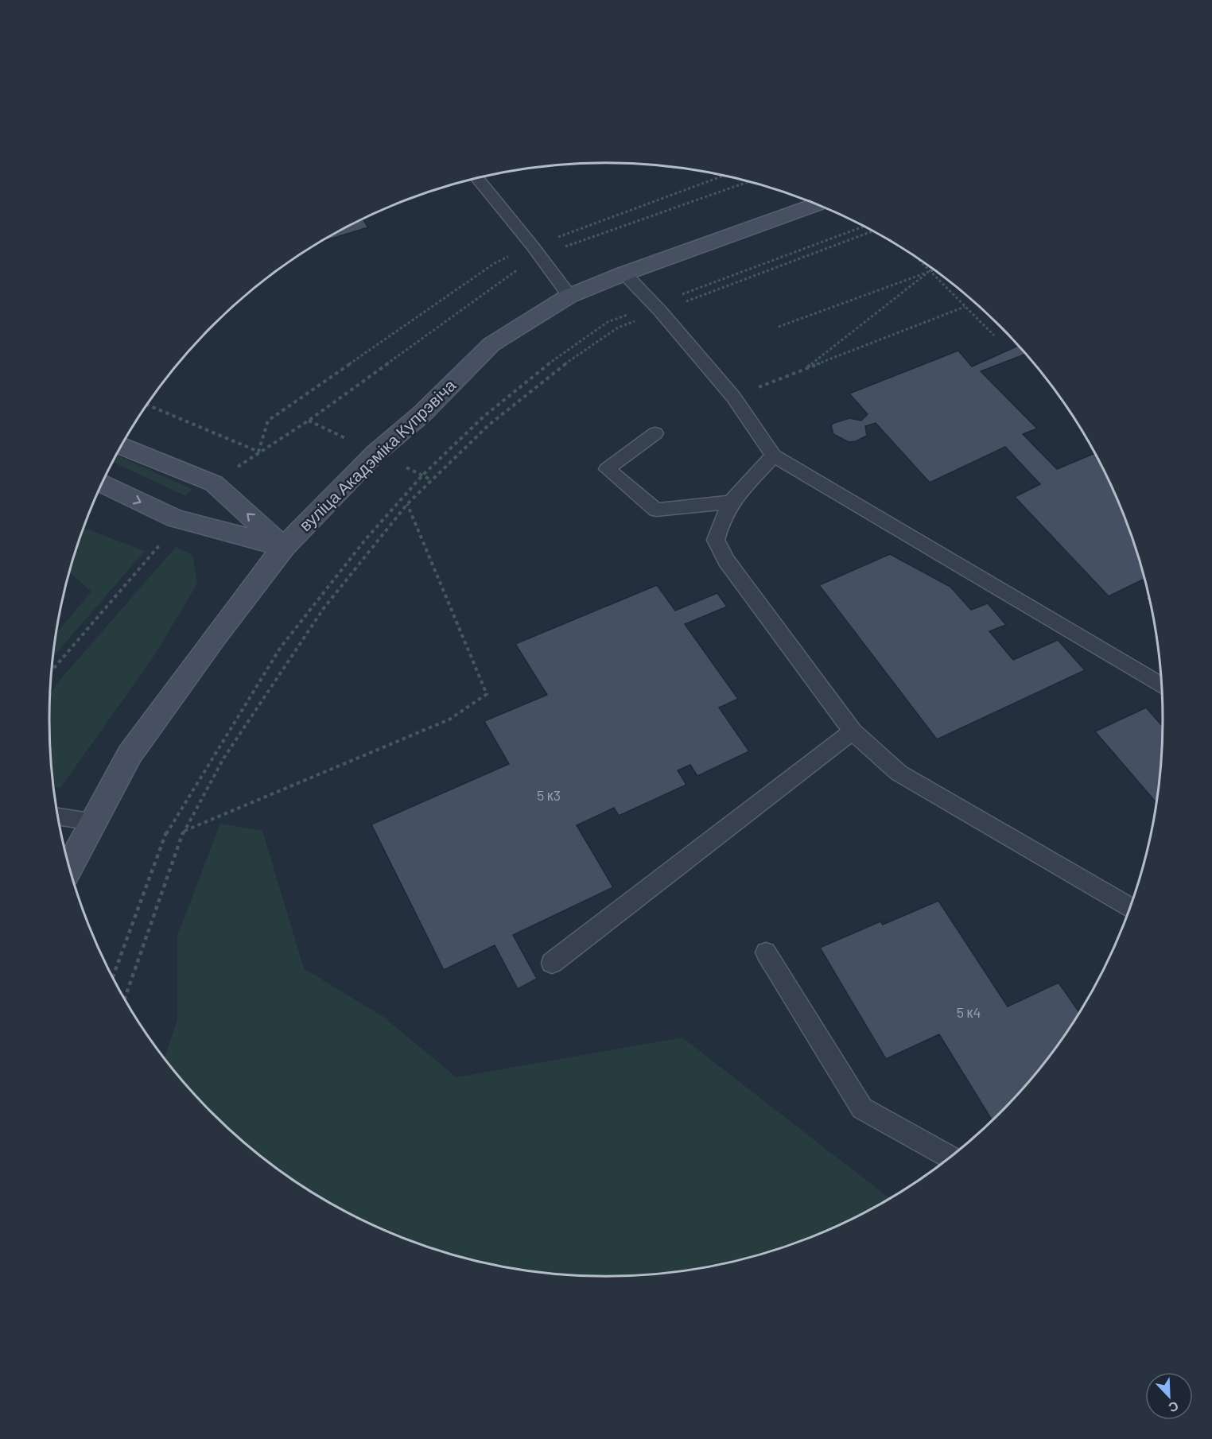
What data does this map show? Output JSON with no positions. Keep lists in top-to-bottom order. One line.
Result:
{"streets":{"main road":["вуліца Акадэміка Купрэвіча"]},"house_numbers":["5 к3","5 к4"],"north":"bottom right"}
